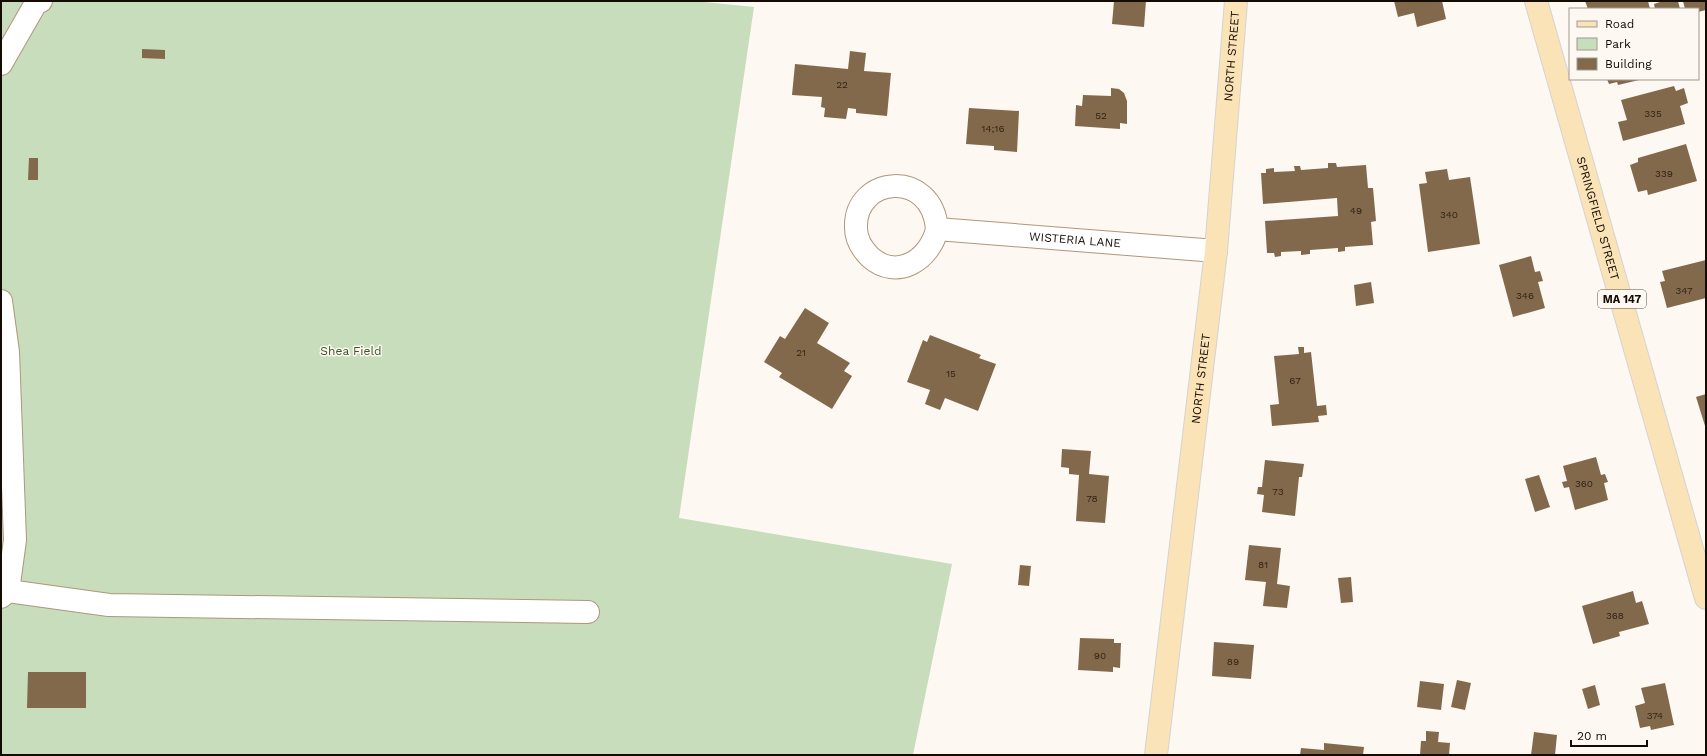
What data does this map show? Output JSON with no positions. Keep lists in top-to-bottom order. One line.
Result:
{"streets":{"main road":["NORTH STREET","SPRINGFIELD STREET","MA 147"],"street":["WISTERIA LANE"]},"crossings":[["NORTH STREET","WISTERIA LANE"]],"parks":["Shea Field"],"house_numbers":["22","335","52","14;16","339","49","340","347","346","21","15","67","360","73","78","81","368","90","89","374"],"legend":["Road","Park","Building"],"scale_bar":"20 m"}
